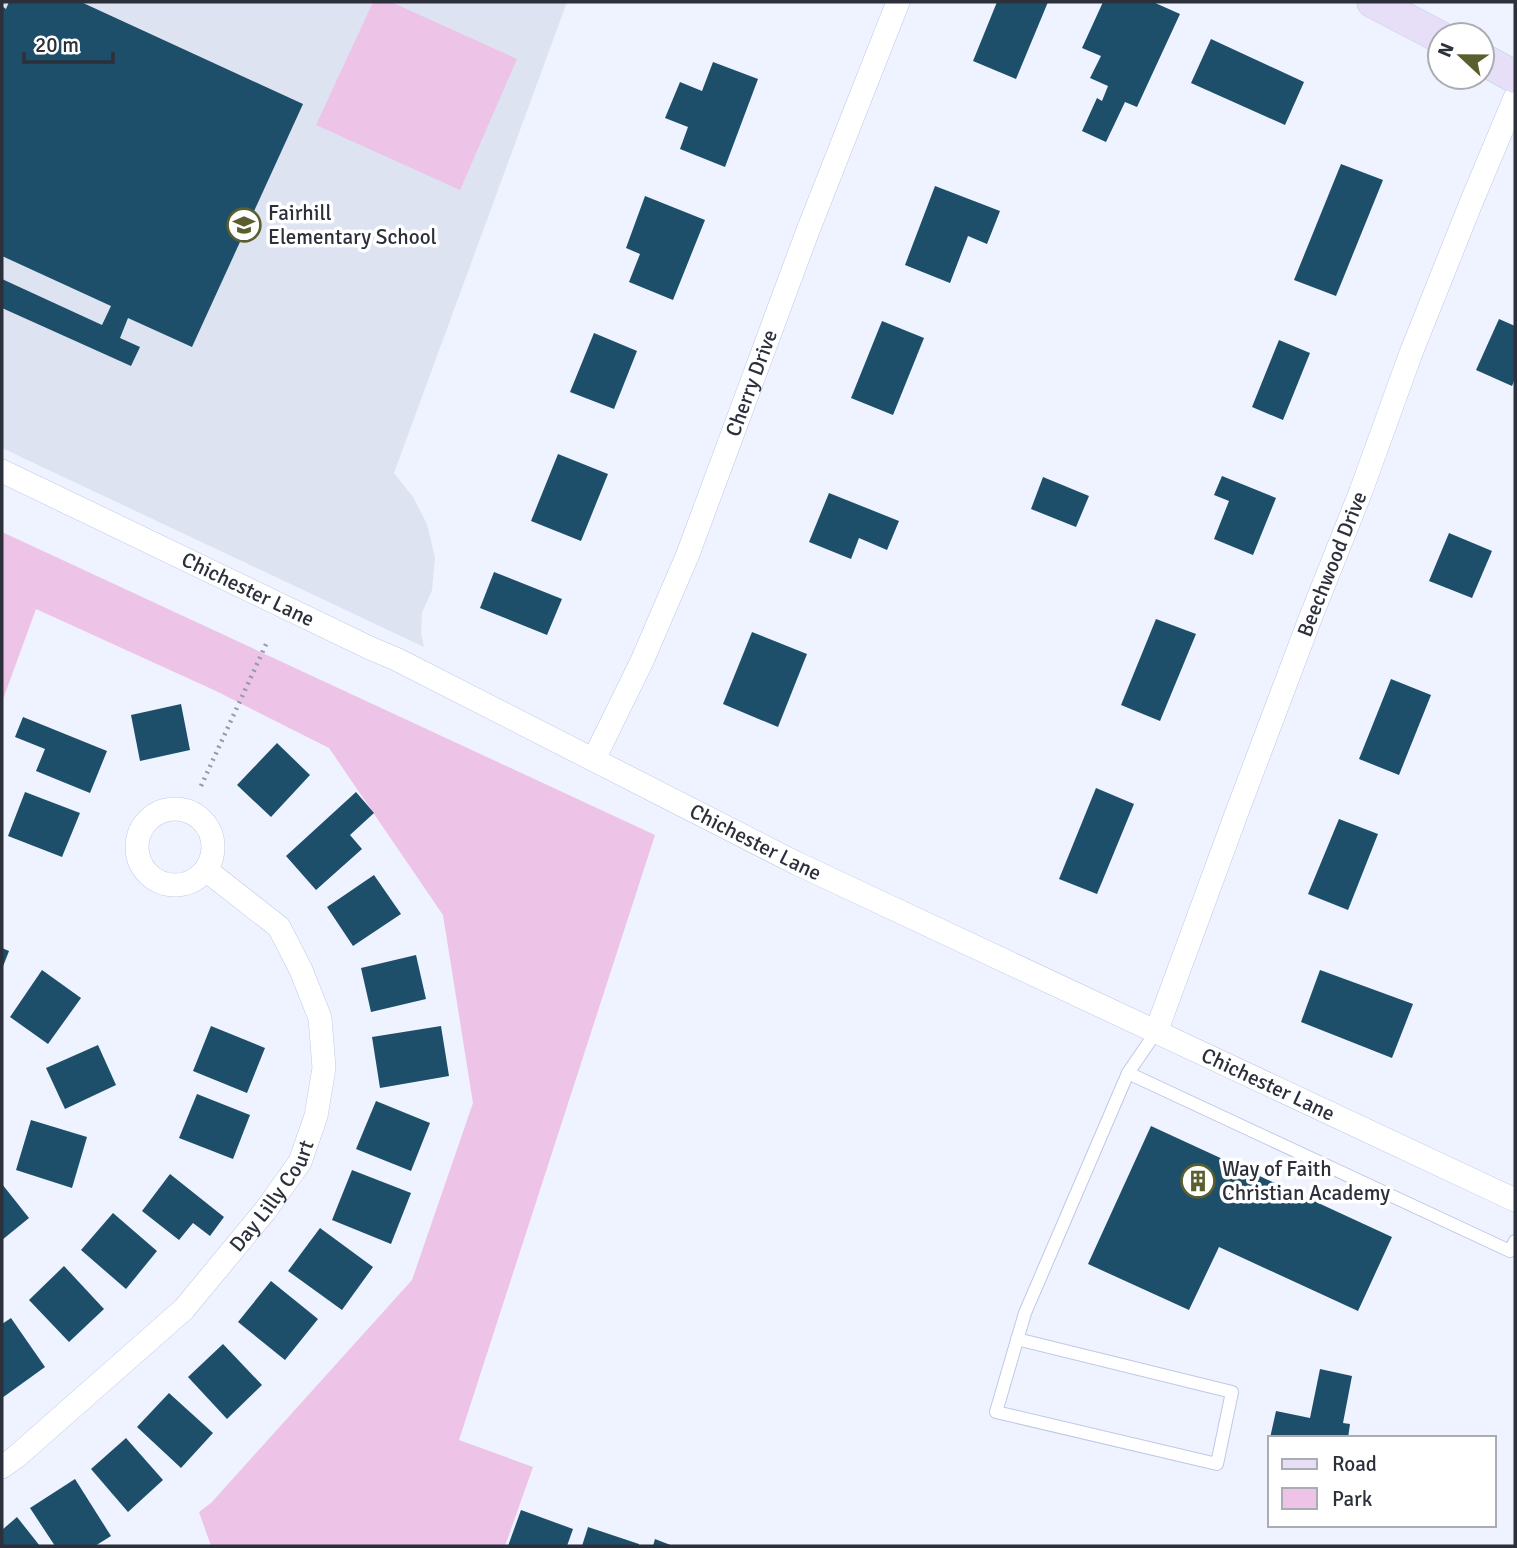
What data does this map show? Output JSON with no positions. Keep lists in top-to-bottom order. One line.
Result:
{"streets":{"street":["Cherry Drive","Beechwood Drive","Chichester Lane","Day Lilly Court"]},"crossings":[["Cherry Drive","Chichester Lane"],["Beechwood Drive","Chichester Lane"]],"places":{"school or university":["Fairhill Elementary School"],"building":["Way of Faith Christian Academy"]},"legend":["Road","Park"],"scale_bar":"20 m","north":"left"}
